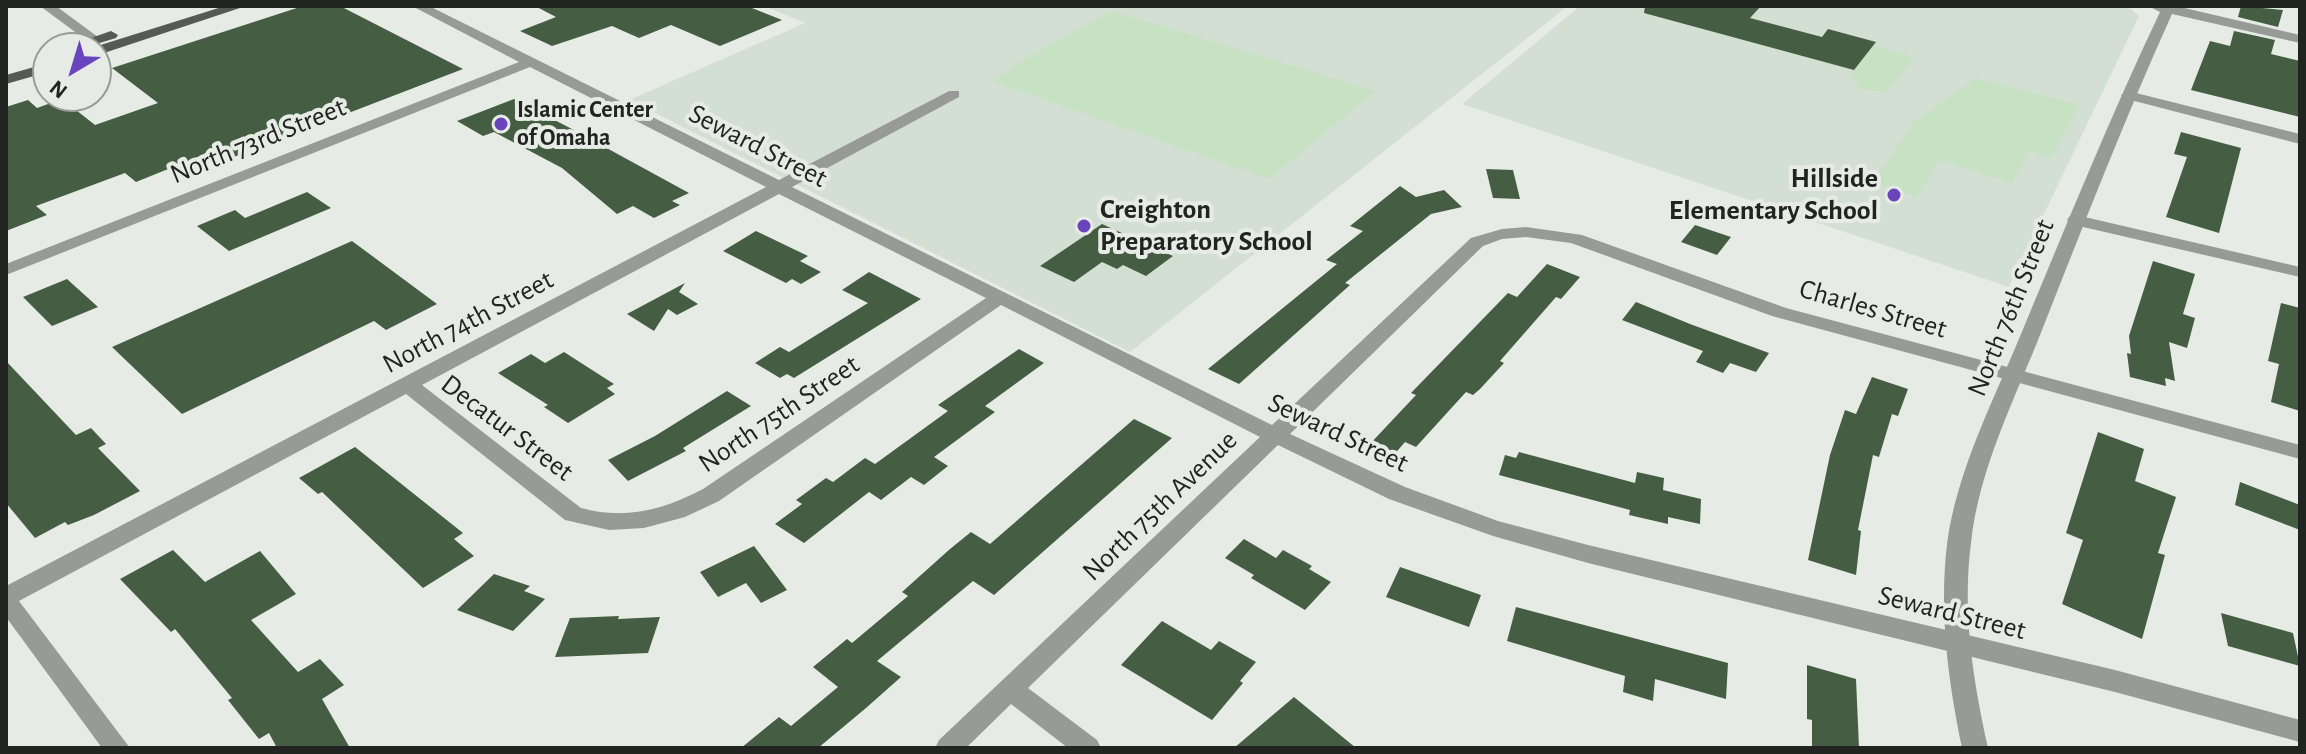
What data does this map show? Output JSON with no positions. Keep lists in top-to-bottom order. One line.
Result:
{"streets":{"street":["North 73rd Street","Seward Street","North 76th Street","Charles Street","North 74th Street","North 75th Street","Decatur Street","North 75th Avenue"]},"crossings":[["North 73rd Street","Seward Street"],["Seward Street","North 76th Street"],["Seward Street","North 74th Street"],["Seward Street","North 75th Street"],["Seward Street","North 75th Avenue"],["North 76th Street","Charles Street"],["Charles Street","North 75th Avenue"],["North 74th Street","Decatur Street"],["North 75th Street","Decatur Street"]],"places":["Islamic Center of Omaha","Hillside Elementary School","Creighton Preparatory School"],"north":"bottom left"}
